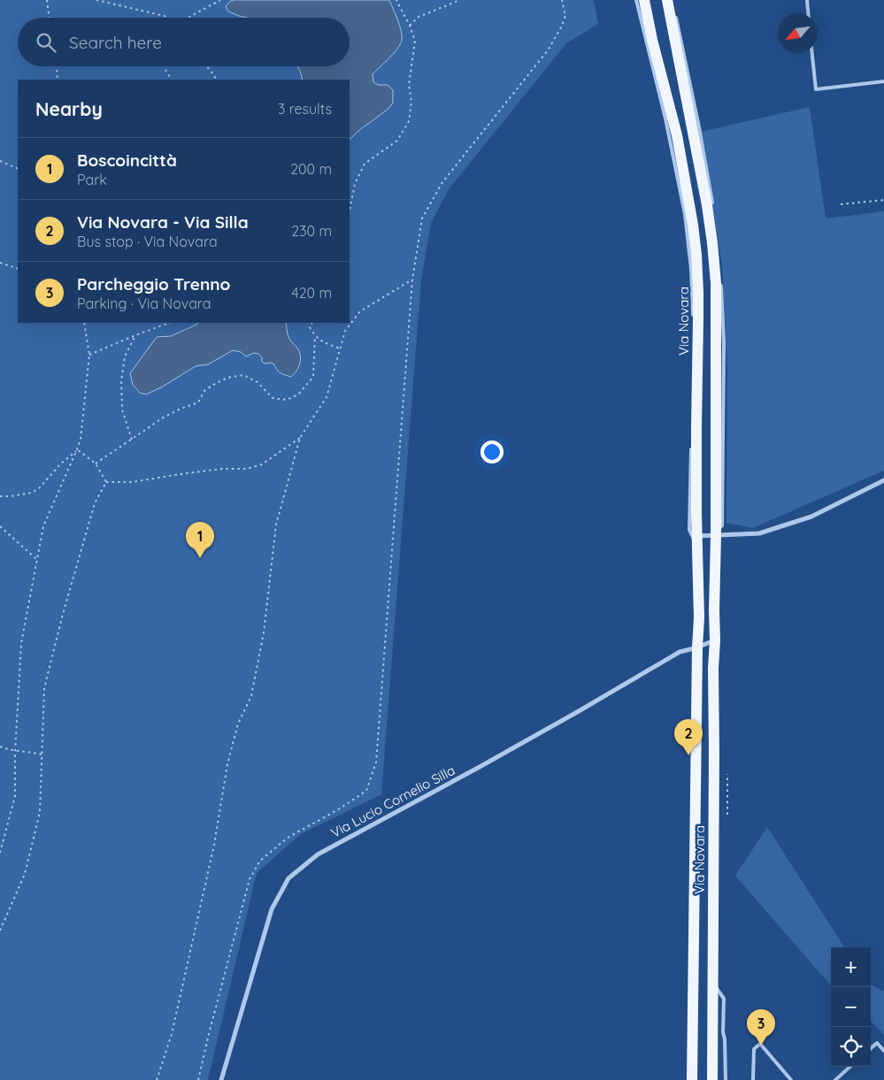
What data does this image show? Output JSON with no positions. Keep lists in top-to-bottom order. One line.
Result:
{"streets":{"main road":["Via Novara"],"street":["Via Lucio Cornelio Silla"]},"crossings":[["Via Novara","Via Lucio Cornelio Silla"]],"north":"bottom left","page":{"search":"Search here","heading":["Nearby","3 results"],"list":[{"mark":"1","name":"Boscoincittà","note":"Park","value":"200 m"},{"mark":"2","name":"Via Novara - Via Silla","note":"Bus stop · Via Novara","value":"230 m"},{"mark":"3","name":"Parcheggio Trenno","note":"Parking · Via Novara","value":"420 m"}],"pins":["1","2","3"],"map_buttons":["+","−"]}}
